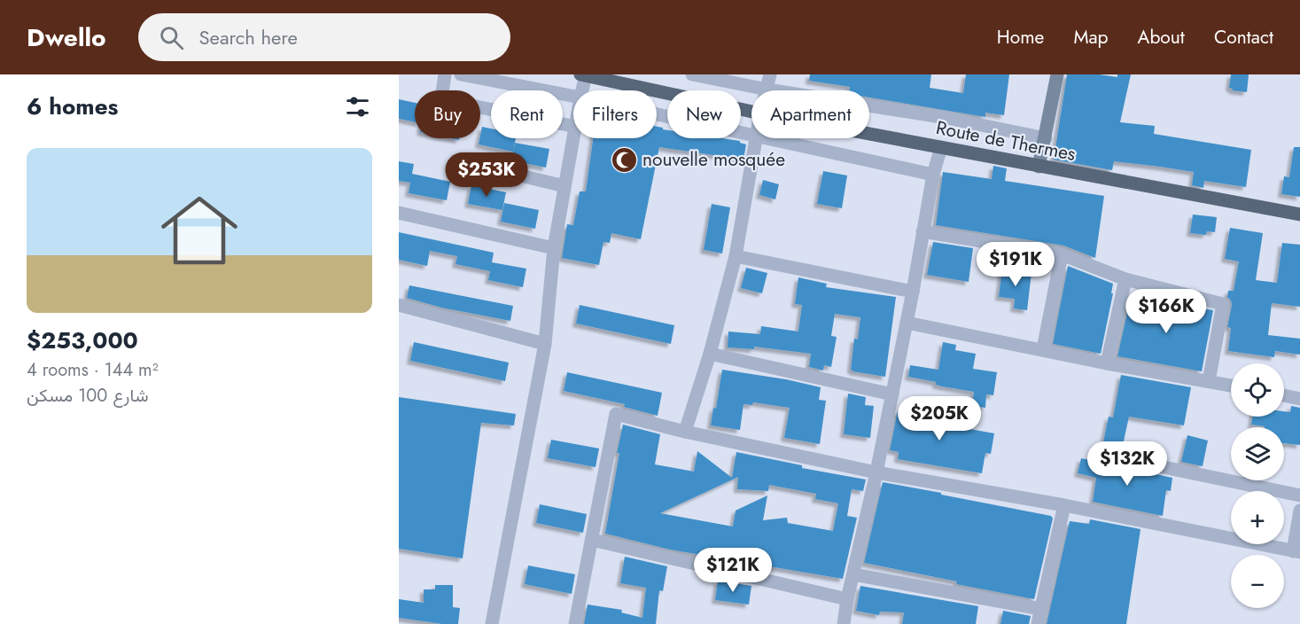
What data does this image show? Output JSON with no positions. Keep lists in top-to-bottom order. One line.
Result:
{"streets":{"main road":["Route de Thermes"]},"places":{"mosque":["nouvelle mosquée"]},"page":{"header":"Dwello","search":"Search here","nav":["Home","Map","About","Contact"],"heading":"6 homes","chip":["Buy","Rent","Filters","New","Apartment"],"list":[{"name":"$253,000","note":"4 rooms · 144 m² · شارع 100 مسكن"}],"price":["$253K","$191K","$166K","$205K","$132K","$121K"],"map_buttons":["+","−"]}}
